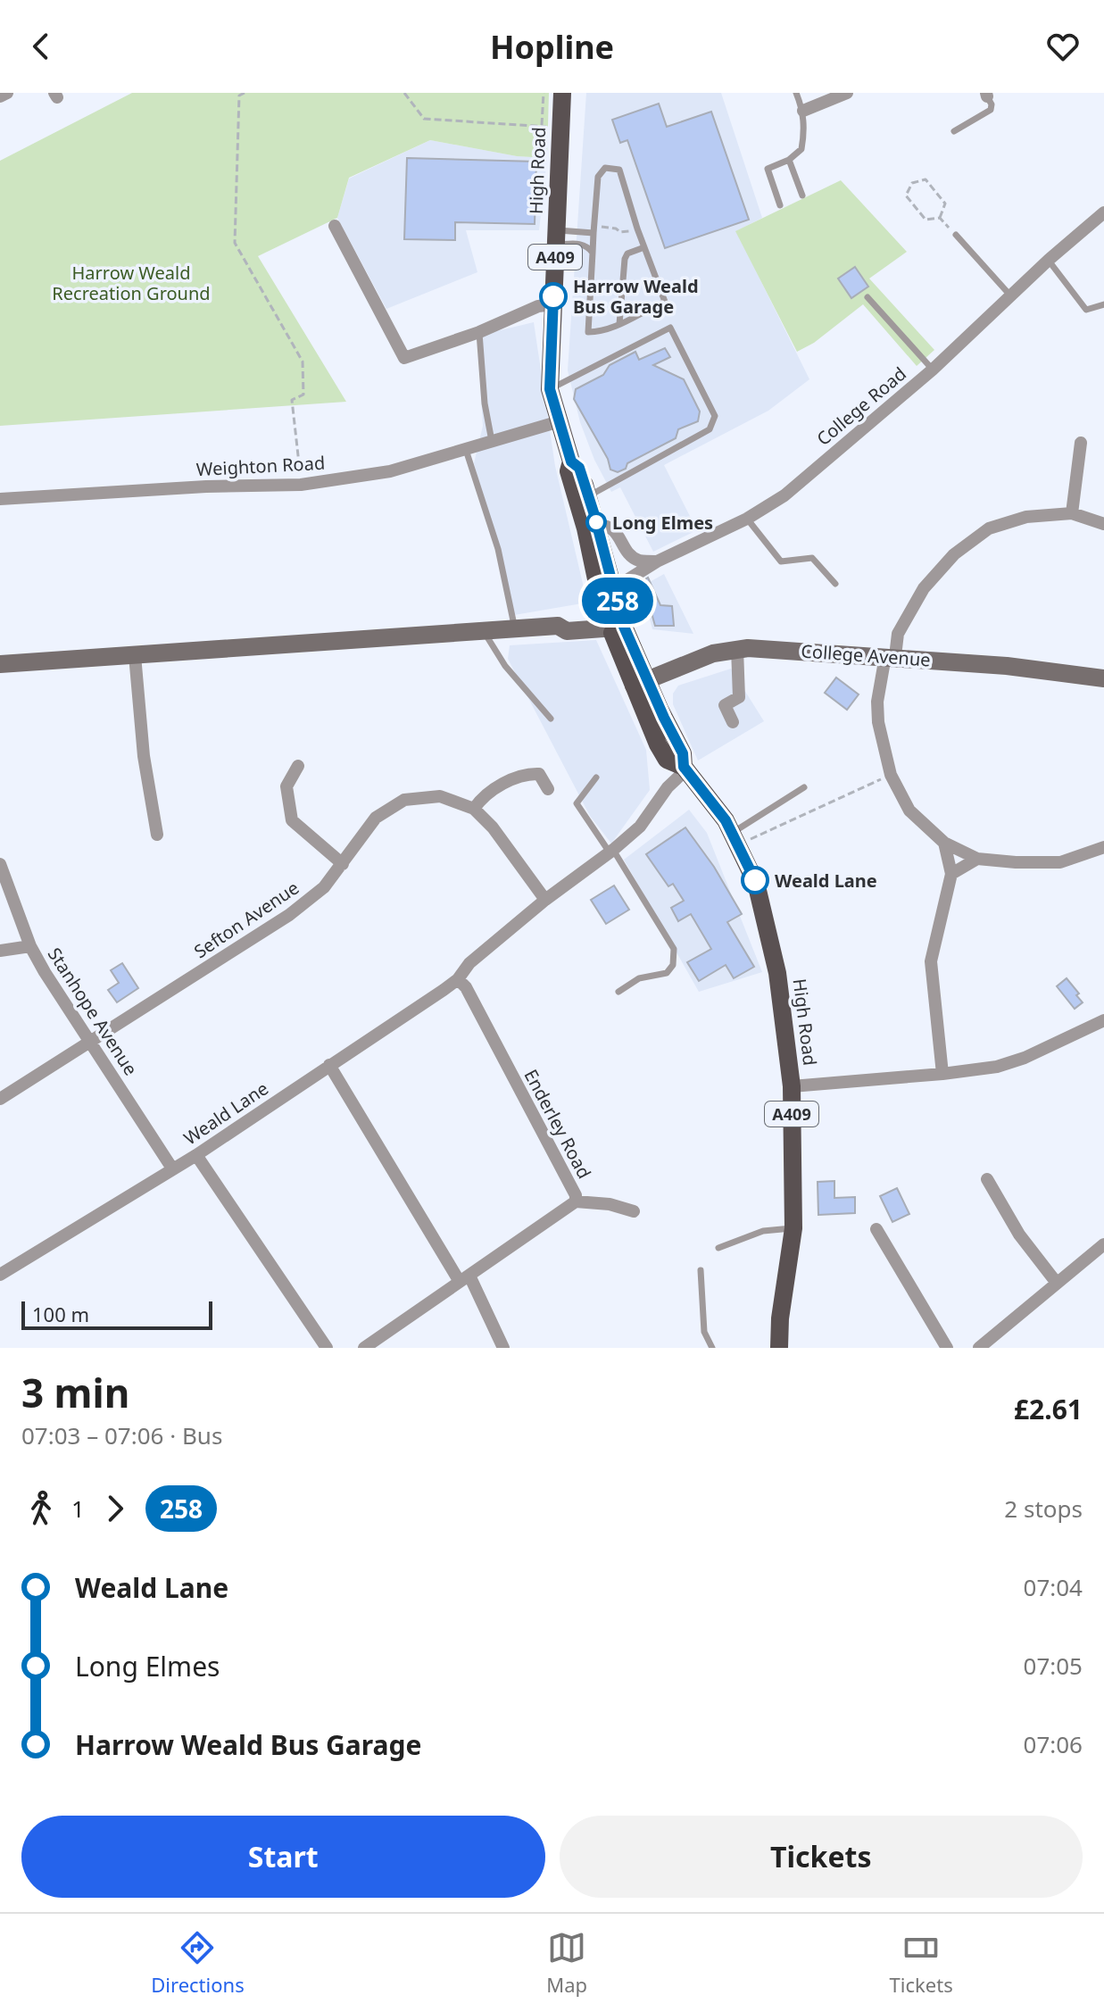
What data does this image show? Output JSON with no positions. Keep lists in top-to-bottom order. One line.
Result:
{"streets":{"main road":["High Road","A409"],"street":["College Road","Weighton Road","College Avenue","Sefton Avenue","Stanhope Avenue","Weald Lane","Enderley Road"]},"crossings":[["High Road","College Road"],["High Road","Weighton Road"],["High Road","College Avenue"],["High Road","Weald Lane"],["Sefton Avenue","Stanhope Avenue"],["Sefton Avenue","Weald Lane"],["Stanhope Avenue","Weald Lane"],["Weald Lane","Enderley Road"]],"parks":["Harrow Weald Recreation Ground"],"places":["Harrow Weald Bus Garage","Long Elmes","Weald Lane"],"lines":["bus line 258"],"scale_bar":"100 m","page":{"header":"Hopline","on_map":"258","scale":"100 m","heading":["3 min","07:03 – 07:06 · Bus","£2.61"],"legs":["1","258","2 stops"],"list":[{"name":"Weald Lane","value":"07:04"},{"name":"Long Elmes","value":"07:05"},{"name":"Harrow Weald Bus Garage","value":"07:06"}],"buttons":["Start","Tickets"],"tabs":["Directions","Map","Tickets"]}}
